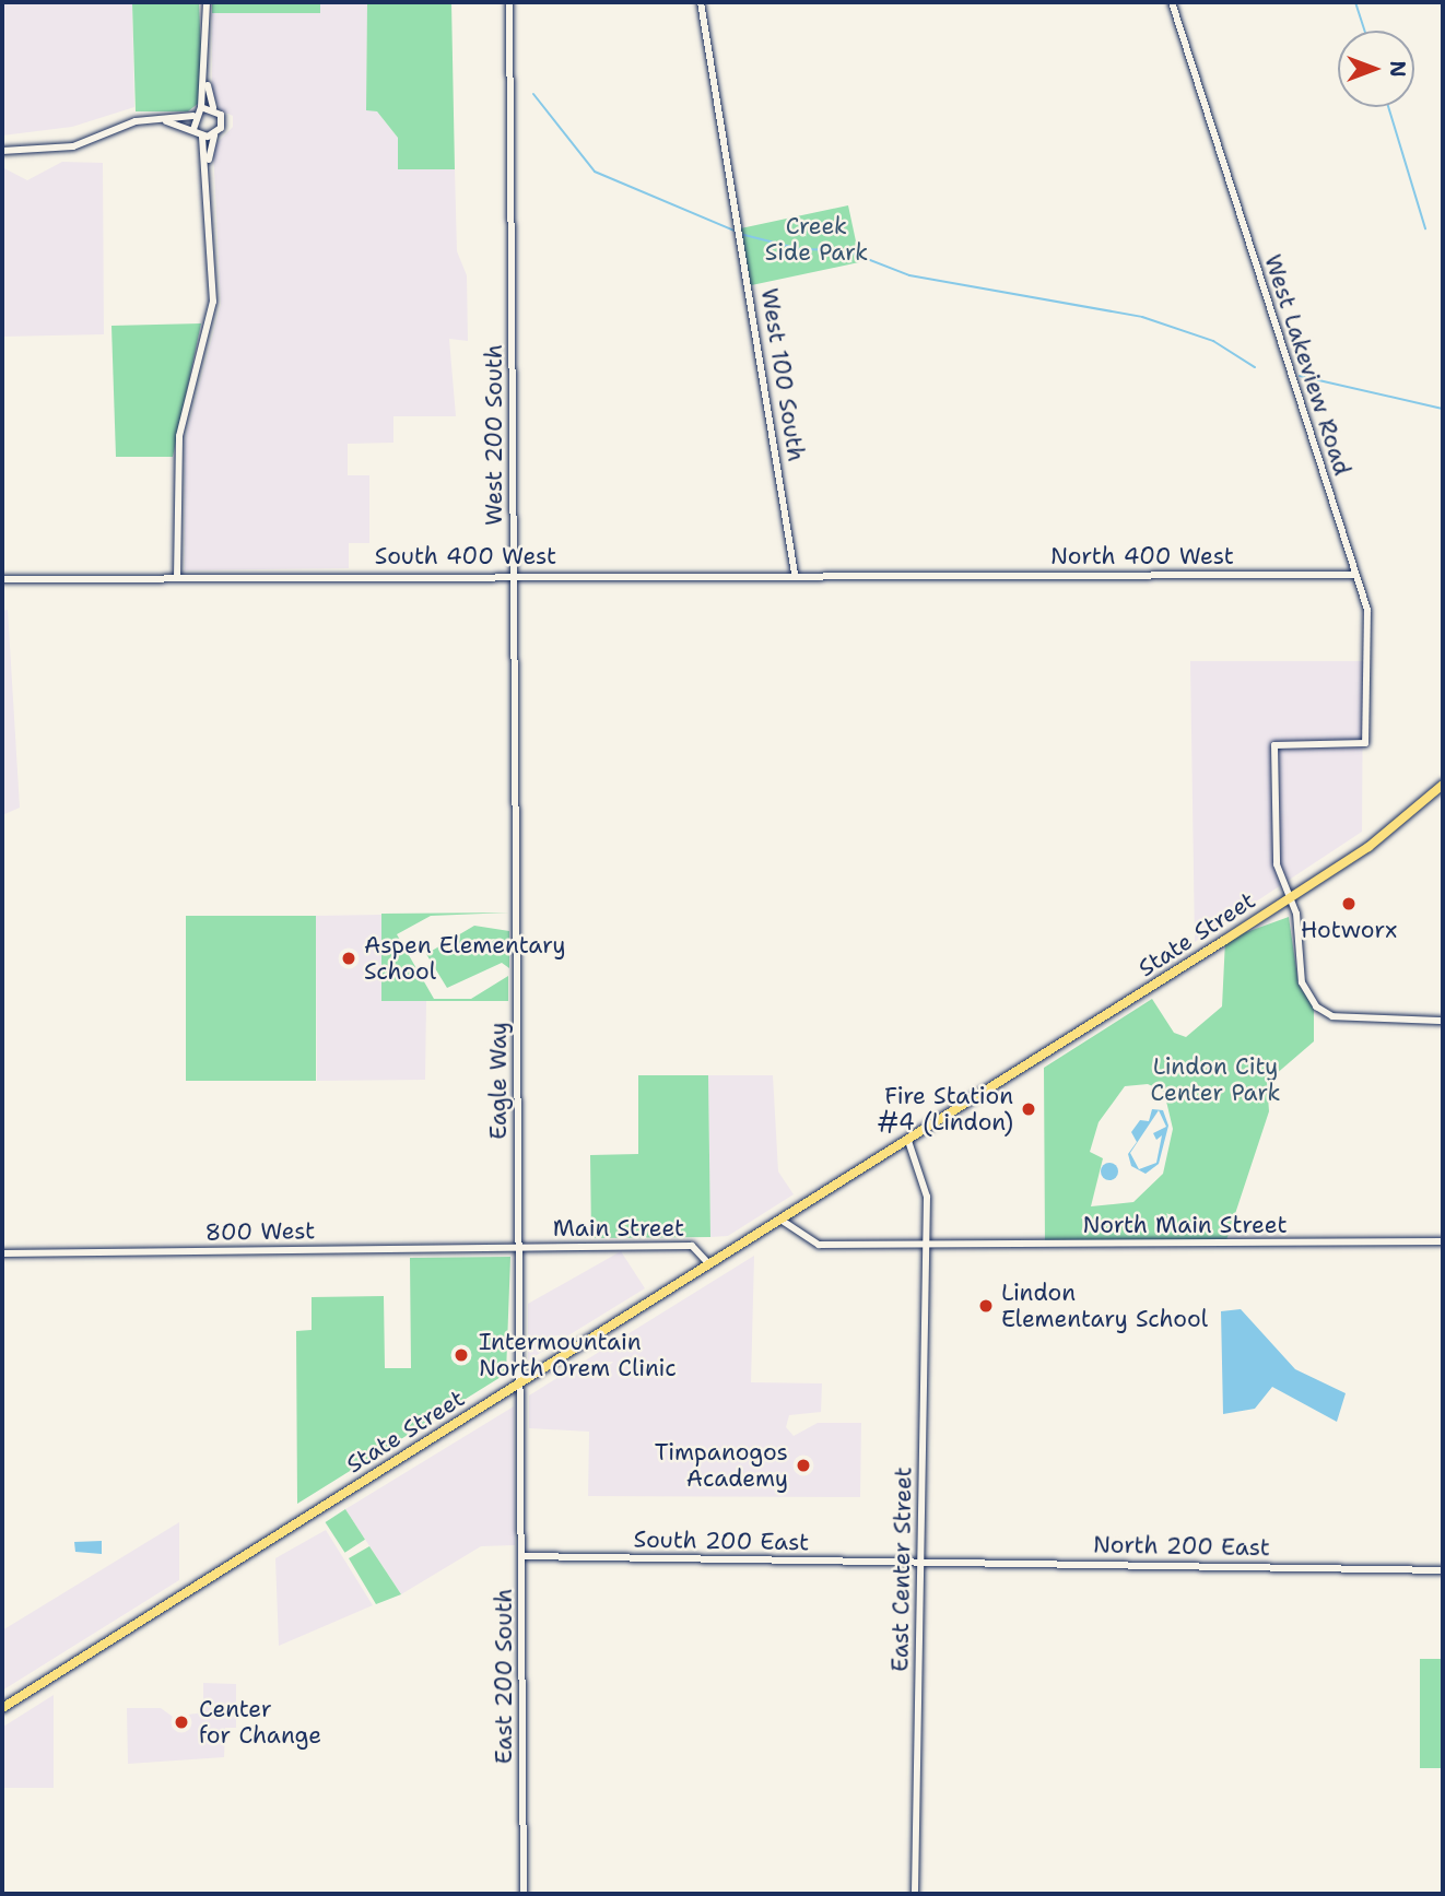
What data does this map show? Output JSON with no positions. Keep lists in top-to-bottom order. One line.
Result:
{"streets":{"main road":["State Street"],"street":["West Lakeview Road","West 100 South","West 200 South","South 400 West","North 400 West","Eagle Way","North Main Street","Main Street","800 West","South 200 East","North 200 East","East Center Street","East 200 South"]},"crossings":[["West Lakeview Road","North 400 West"],["West Lakeview Road","State Street"],["West 100 South","South 400 West"],["West 200 South","South 400 West"],["West 200 South","Eagle Way"],["South 400 West","North 400 West"],["State Street","Main Street"],["State Street","East Center Street"],["State Street","East 200 South"],["Eagle Way","Main Street"],["Eagle Way","800 West"],["Eagle Way","East 200 South"],["North Main Street","East Center Street"],["Main Street","800 West"],["Main Street","East 200 South"],["800 West","East 200 South"],["South 200 East","North 200 East"],["South 200 East","East Center Street"],["South 200 East","East 200 South"],["North 200 East","East Center Street"]],"parks":["Creek Side Park","Lindon City Center Park"],"places":["Hotworx","Aspen Elementary School","Fire Station #4 (Lindon)","Lindon Elementary School","Intermountain North Orem Clinic","Timpanogos Academy","Center for Change"],"north":"right"}
